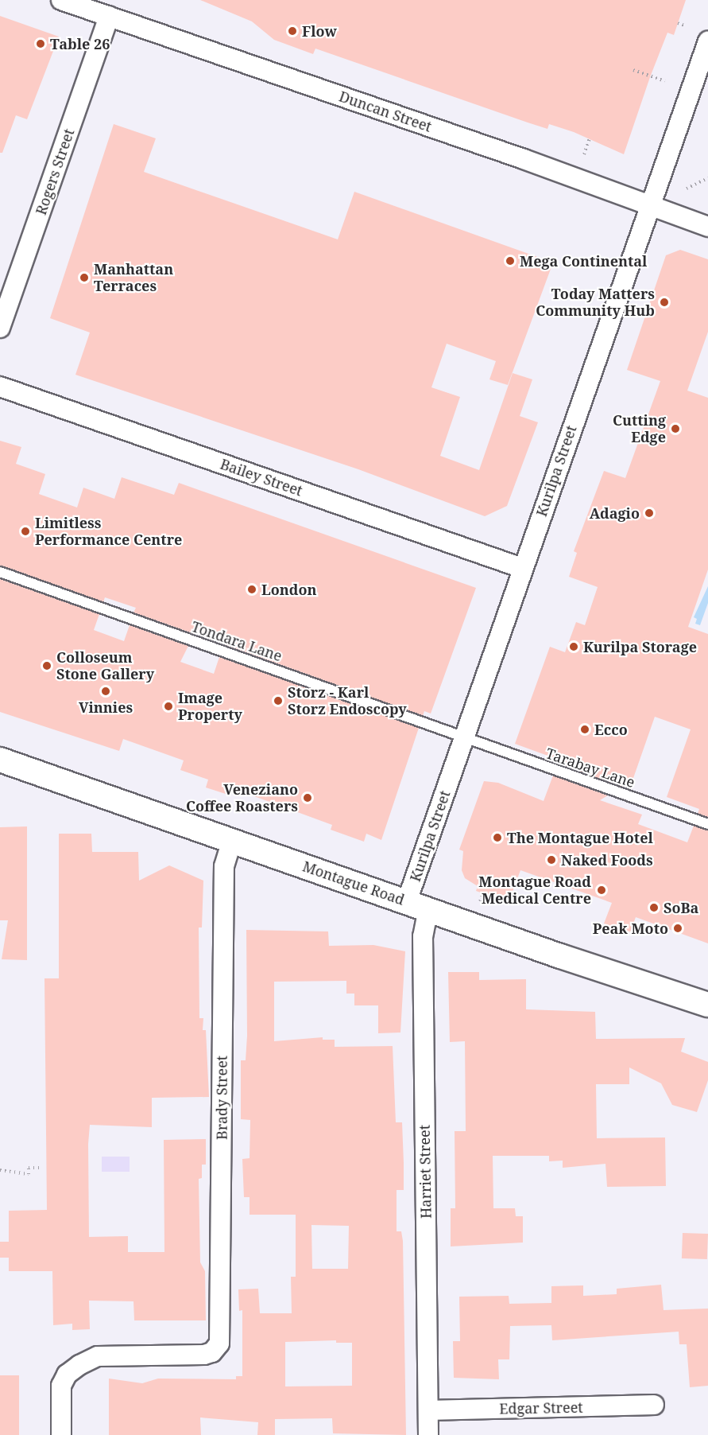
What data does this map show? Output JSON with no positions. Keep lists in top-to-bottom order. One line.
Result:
{"streets":{"street":["Duncan Street","Rogers Street","Kurilpa Street","Bailey Street","Montague Road","Brady Street","Harriet Street","Edgar Street"],"lane":["Tondara Lane","Tarabay Lane"]},"crossings":[["Duncan Street","Rogers Street"],["Duncan Street","Kurilpa Street"],["Kurilpa Street","Bailey Street"],["Kurilpa Street","Tondara Lane"],["Kurilpa Street","Tarabay Lane"],["Kurilpa Street","Montague Road"],["Kurilpa Street","Harriet Street"],["Tondara Lane","Tarabay Lane"],["Montague Road","Brady Street"],["Montague Road","Harriet Street"],["Harriet Street","Edgar Street"]],"places":["Flow","Table 26","Mega Continental","Manhattan Terraces","Today Matters Community Hub","Cutting Edge","Adagio","Limitless Performance Centre","London","Kurilpa Storage","Colloseum Stone Gallery","Vinnies","Storz - Karl Storz Endoscopy","Image Property","Ecco","Veneziano Coffee Roasters","The Montague Hotel","Naked Foods","Montague Road Medical Centre","SoBa","Peak Moto"]}
